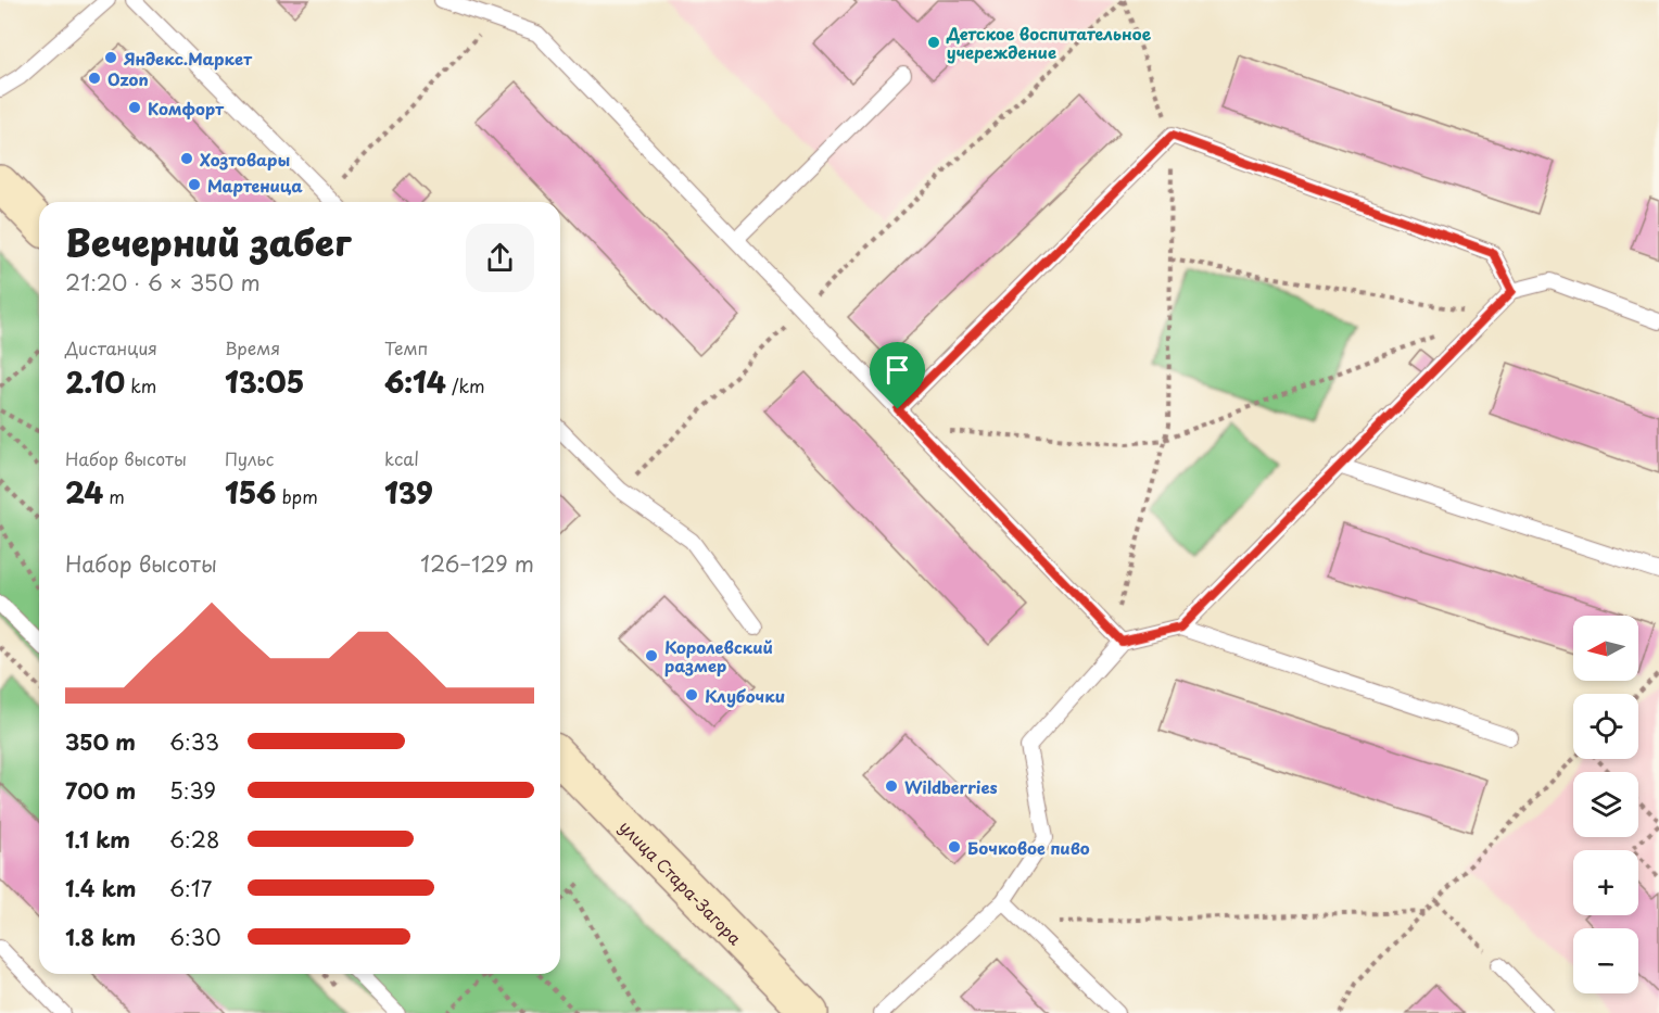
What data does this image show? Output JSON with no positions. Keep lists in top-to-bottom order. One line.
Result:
{"streets":{"main road":["улица Стара-Загора"]},"places":["Детское воспитательное учереждение","Яндекс.Маркет","Ozon","Комфорт","Хозтовары","Мартеница","Королевский размер","Клубочки","Wildberries","Бочковое пиво"],"north":"left","page":{"heading":["Вечерний забег","21:20 · 6 × 350 m"],"stats":[["Дистанция","2.10 km"],["Время","13:05"],["Темп","6:14 /km"],["Набор высоты","24 m"],["Пульс","156 bpm"],["kcal","139"]],"chart":["Набор высоты","126–129 m"],"map_buttons":["+","−"],"list":[{"name":"350 m","note":"6:33"},{"name":"700 m","note":"5:39"},{"name":"1.1 km","note":"6:28"},{"name":"1.4 km","note":"6:17"},{"name":"1.8 km","note":"6:30"}]}}
